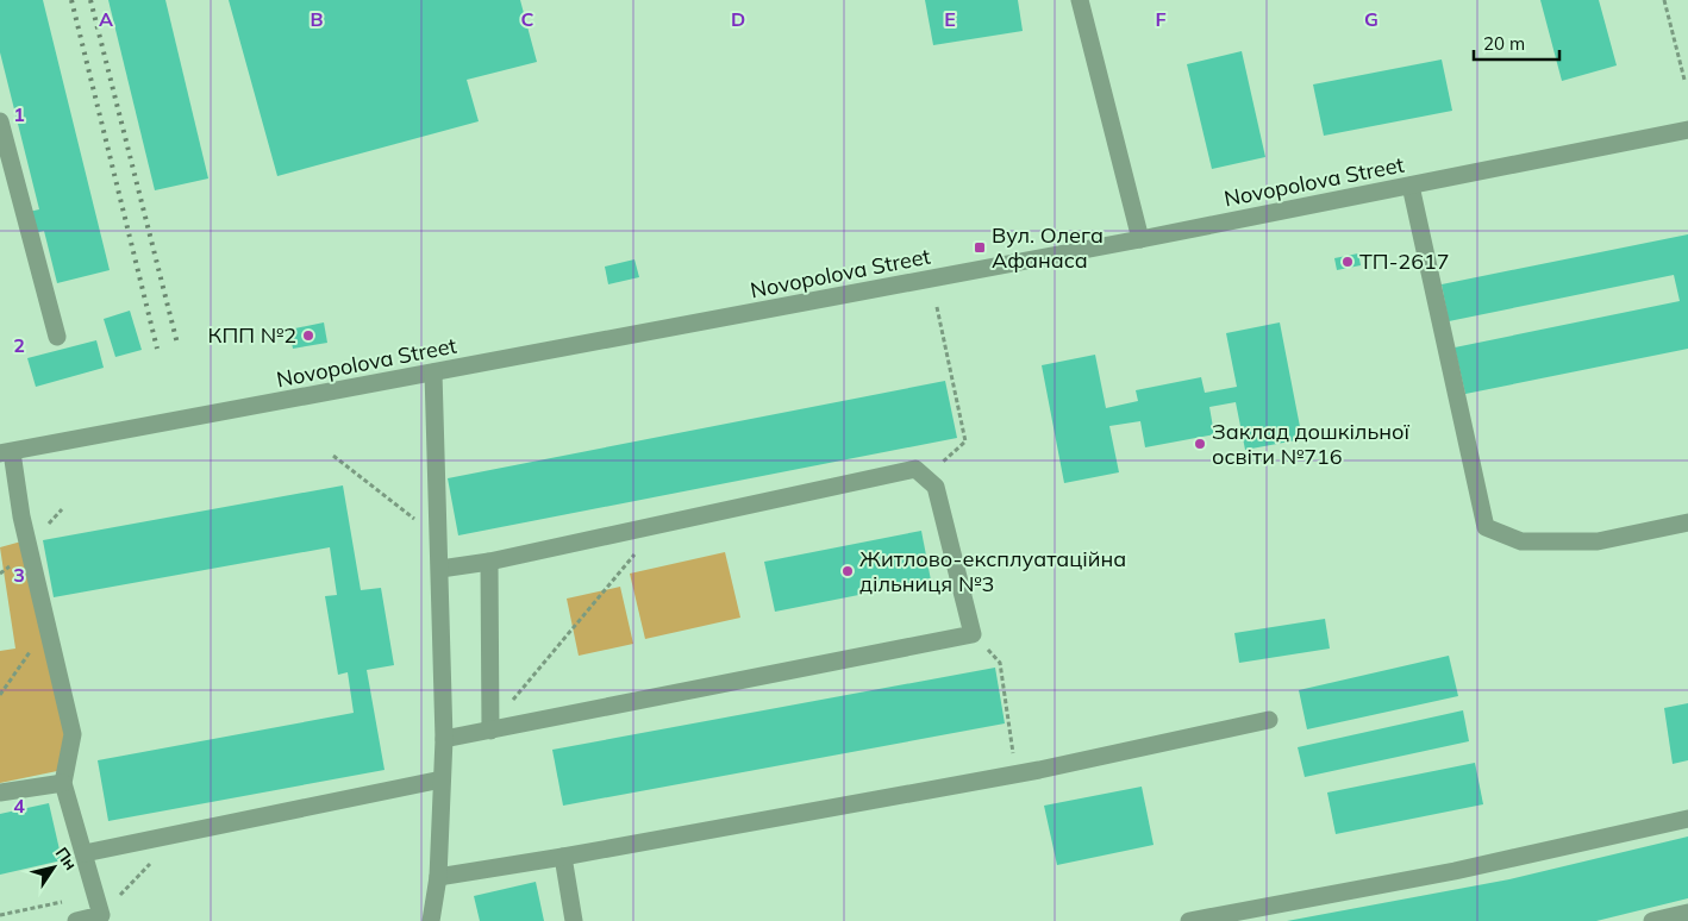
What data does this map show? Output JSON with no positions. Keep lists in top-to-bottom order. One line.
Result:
{"streets":{"street":["Novopolova Street"]},"places":{"transit":["Вул. Олега Афанаса"],"other":["ТП-2617","КПП №2","Заклад дошкільної освіти №716","Житлово-експлуатаційна дільниця №3"]},"scale_bar":"20 m","north":"top right","grid":{"columns":["A","B","C","D","E","F","G"],"rows":["1","2","3","4"]}}
